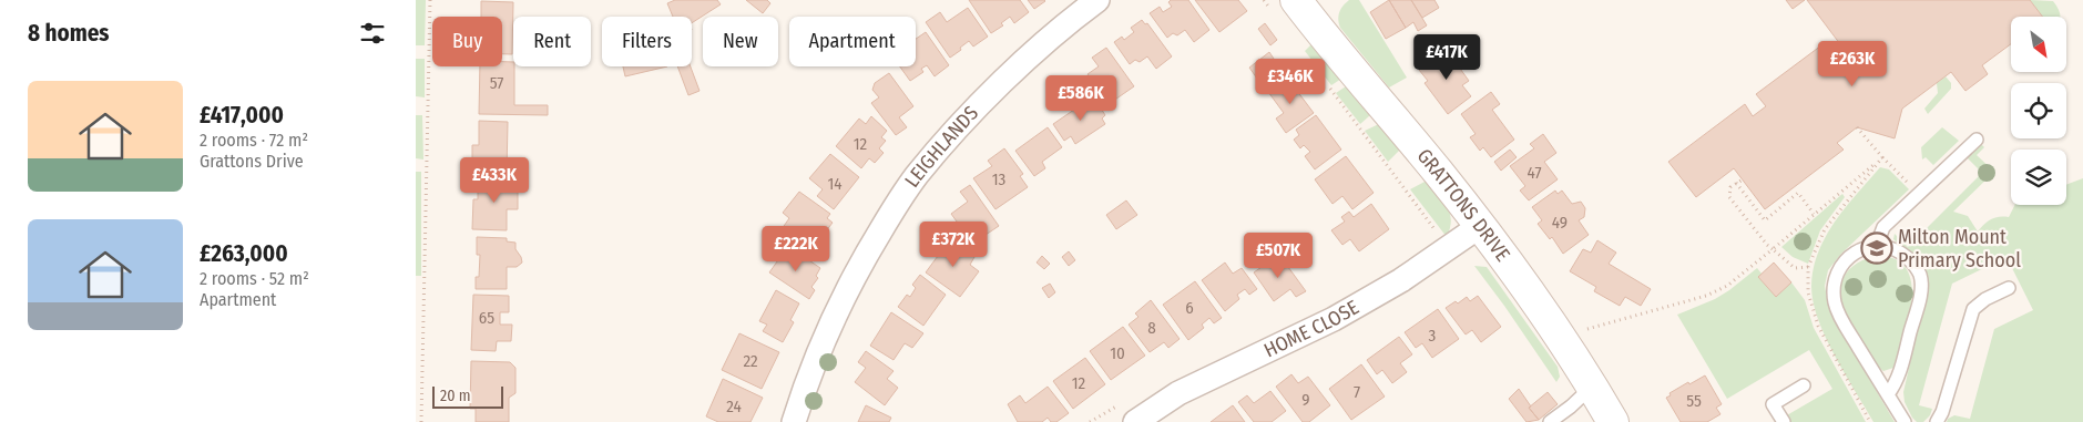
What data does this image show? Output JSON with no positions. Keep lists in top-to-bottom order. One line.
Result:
{"streets":{"street":["LEIGHLANDS","GRATTONS DRIVE","HOME CLOSE"]},"crossings":[["GRATTONS DRIVE","HOME CLOSE"]],"places":{"school or university":["Milton Mount Primary School"]},"house_numbers":["57","12","47","13","14","49","6","65","8","3","10","22","12","7","9","55","24"],"scale_bar":"20 m","north":"bottom right","page":{"heading":"8 homes","chip":["Buy","Rent","Filters","New","Apartment"],"price":["£417K","£263K","£346K","£586K","£433K","£372K","£222K","£507K"],"list":[{"name":"£417,000","note":"2 rooms · 72 m² · Grattons Drive"},{"name":"£263,000","note":"2 rooms · 52 m² · Apartment"}],"scale":"20 m"}}
